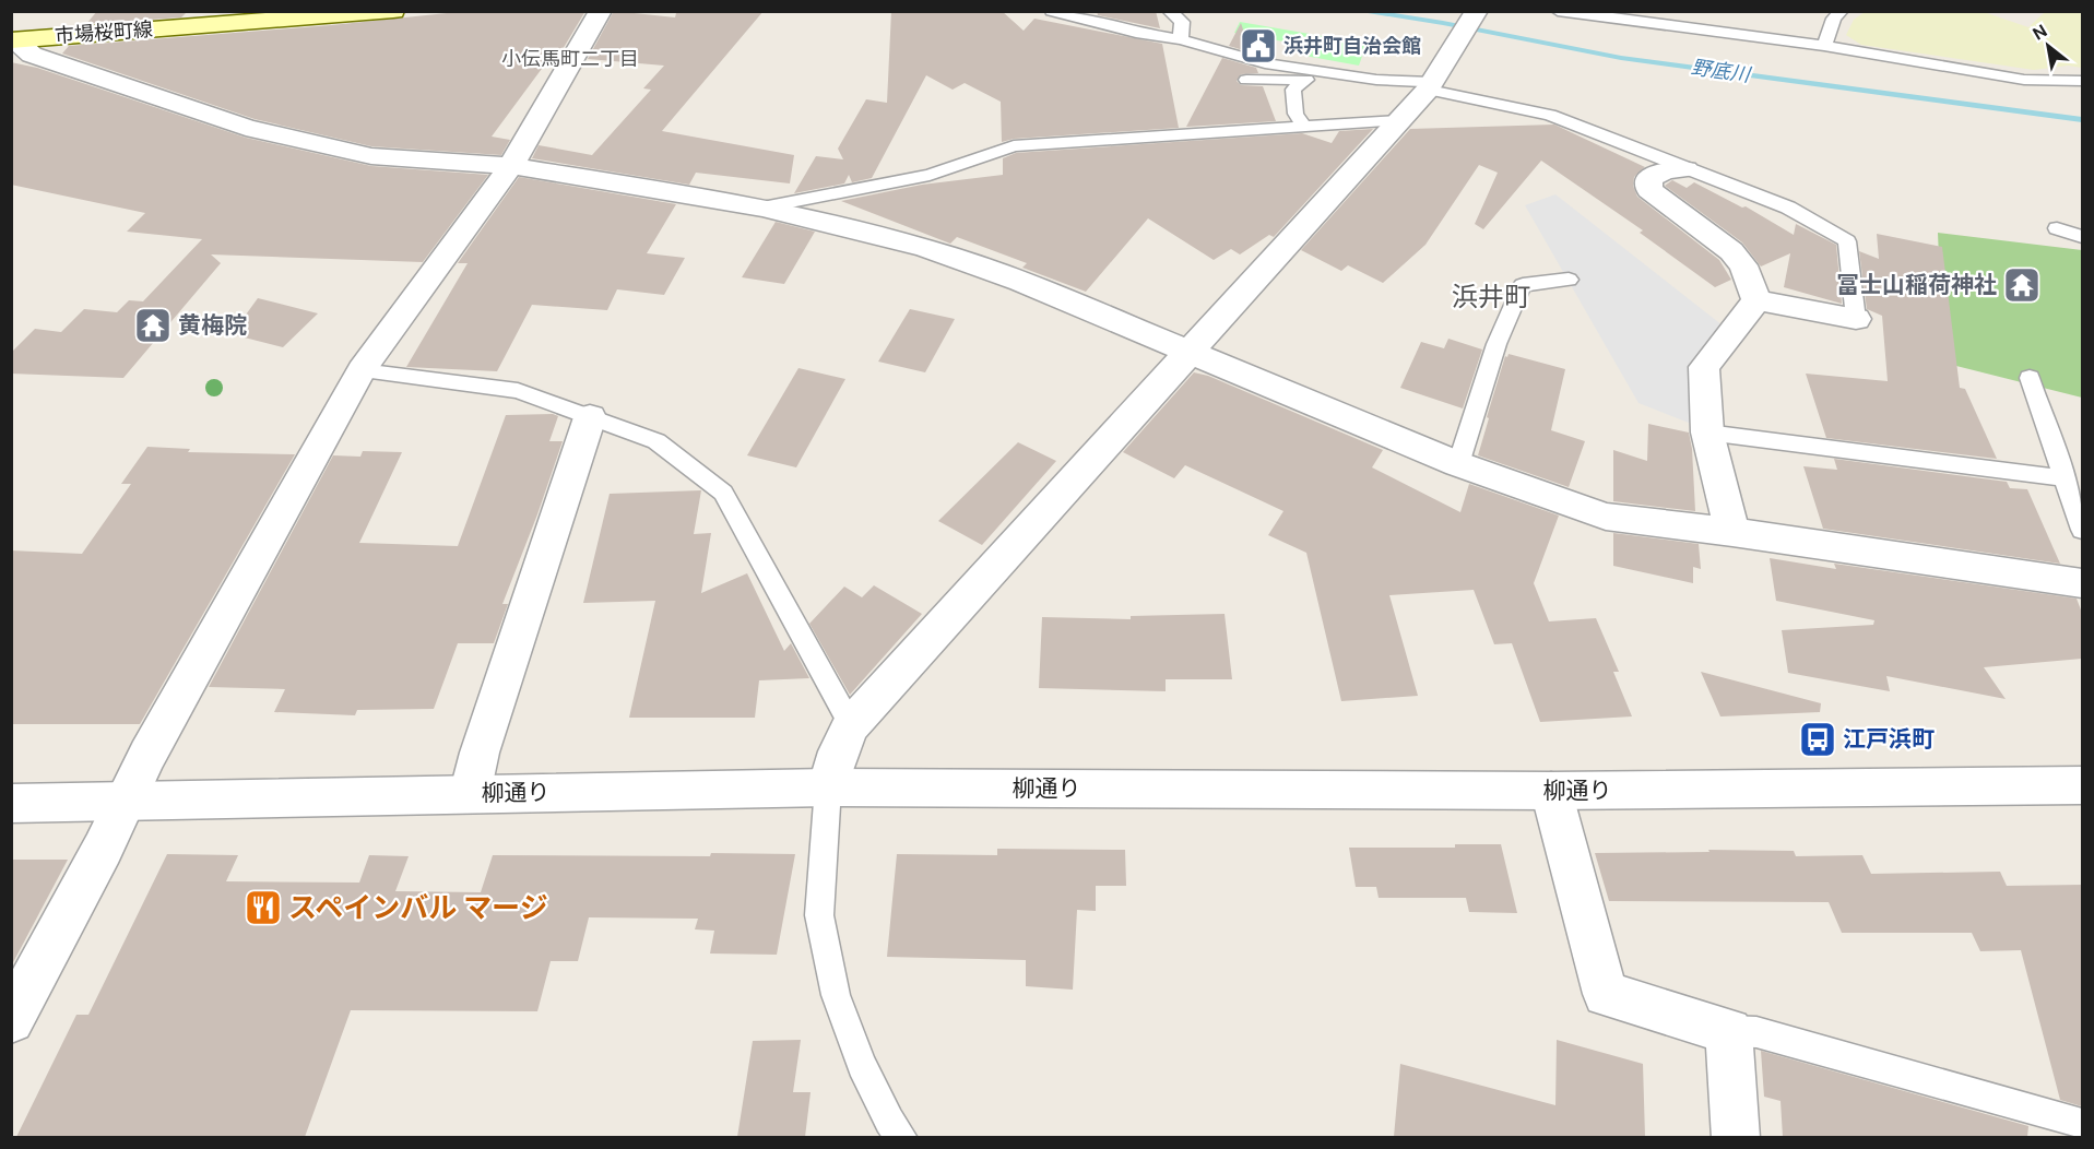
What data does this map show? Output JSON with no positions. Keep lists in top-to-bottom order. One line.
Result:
{"streets":{"main road":["市場桜町線"],"street":["柳通り"]},"districts":["小伝馬町二丁目","浜井町"],"water":["野底川"],"places":{"public building":["浜井町自治会館"],"temple":["冨士山稲荷神社","黄梅院"],"bus stop":["江戸浜町"],"restaurant":["スペインバル マージ"]},"north":"top left"}
